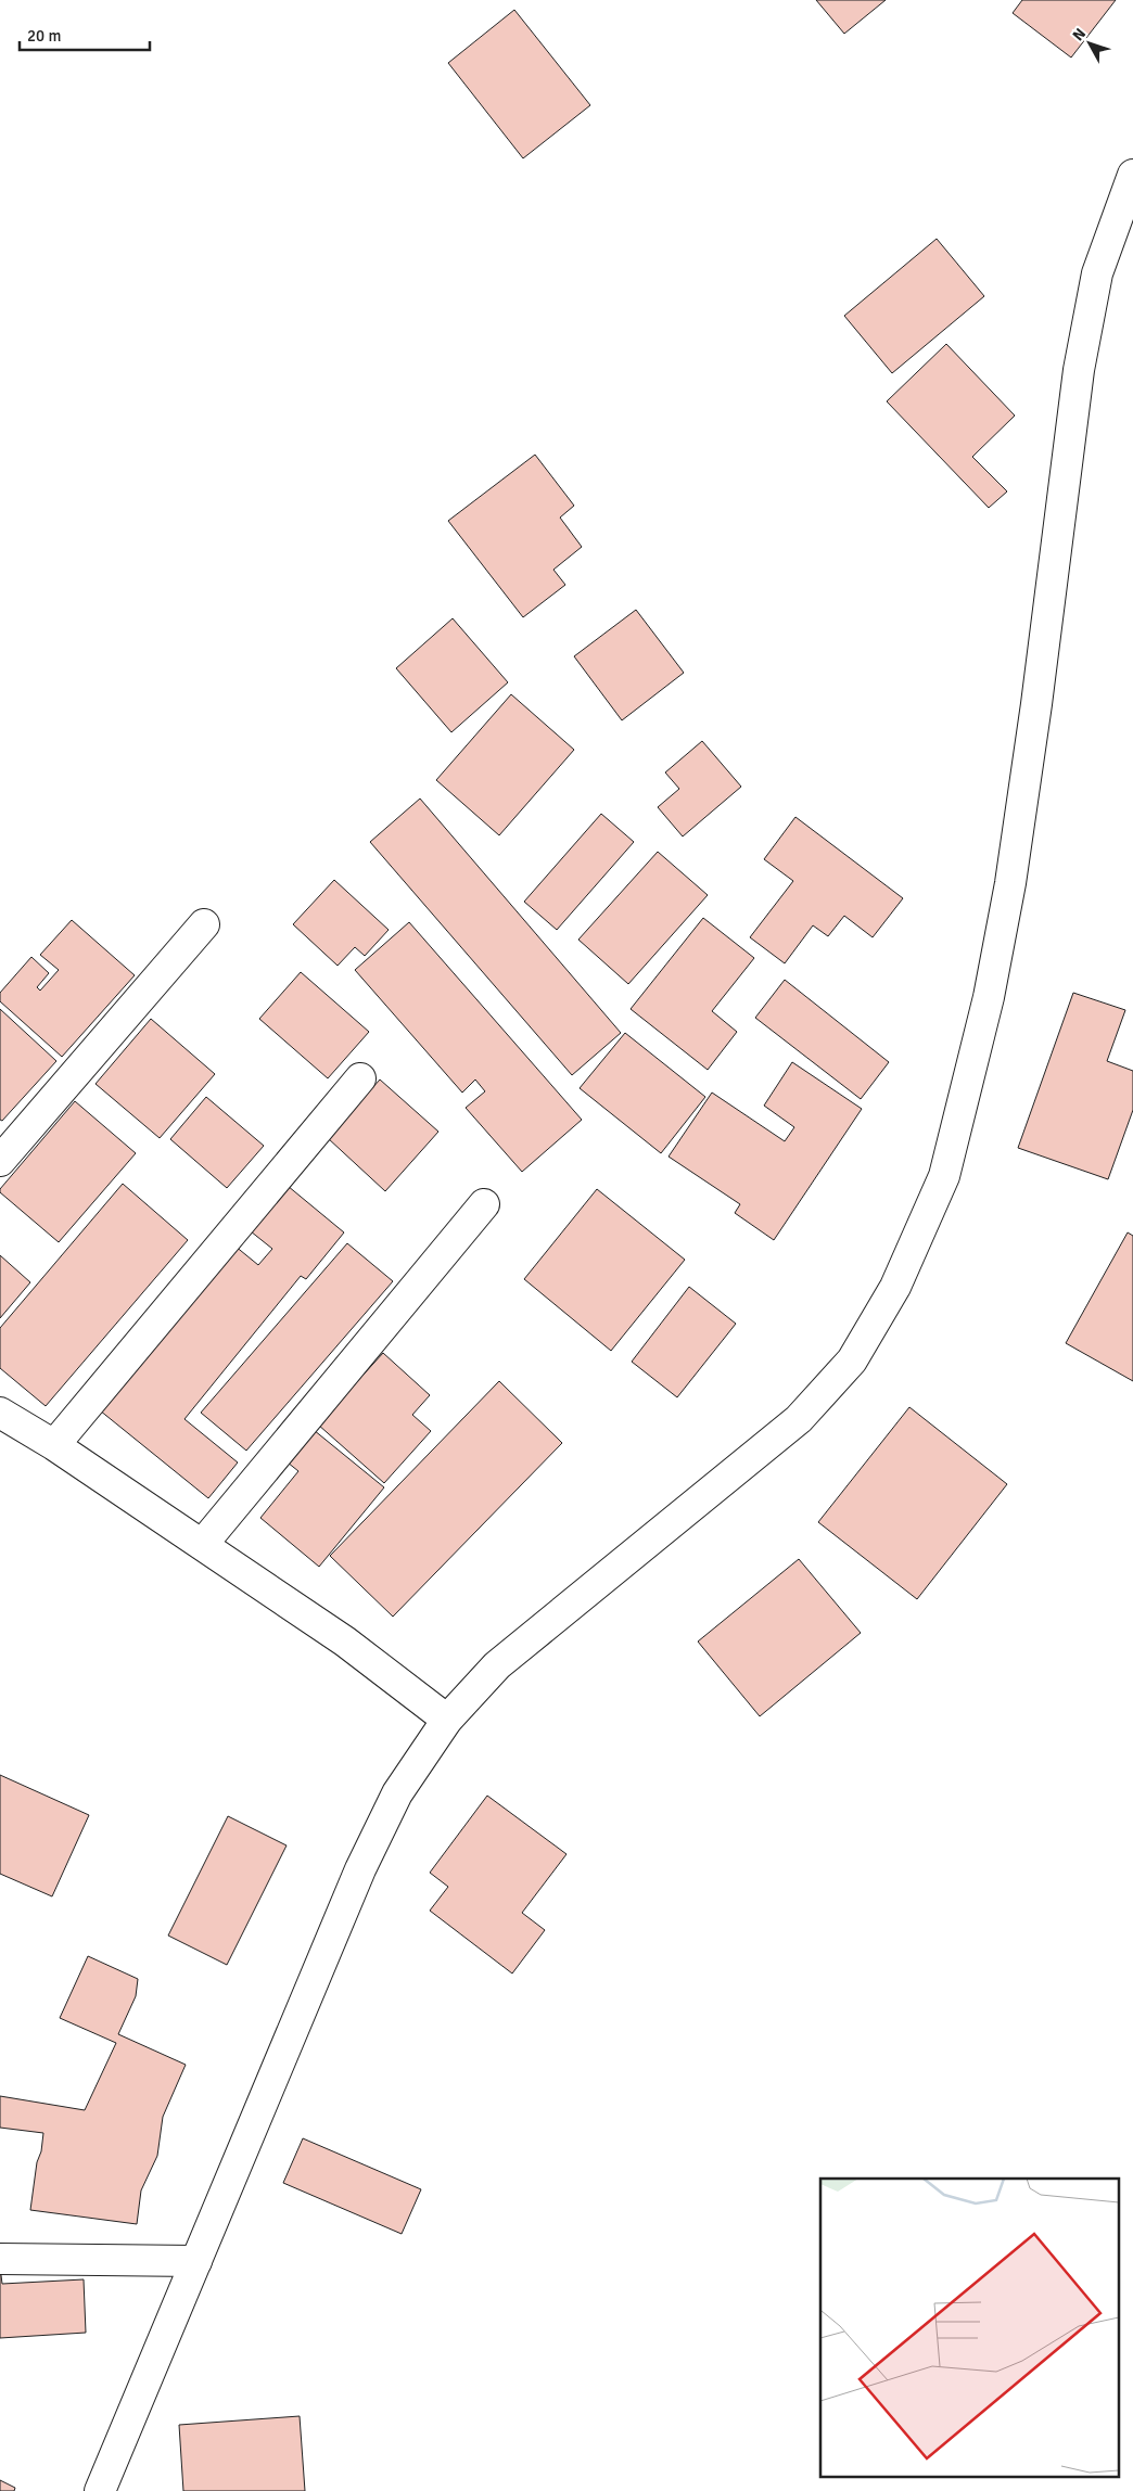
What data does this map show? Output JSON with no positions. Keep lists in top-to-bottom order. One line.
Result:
{"scale_bar":"20 m","north":"top left"}
